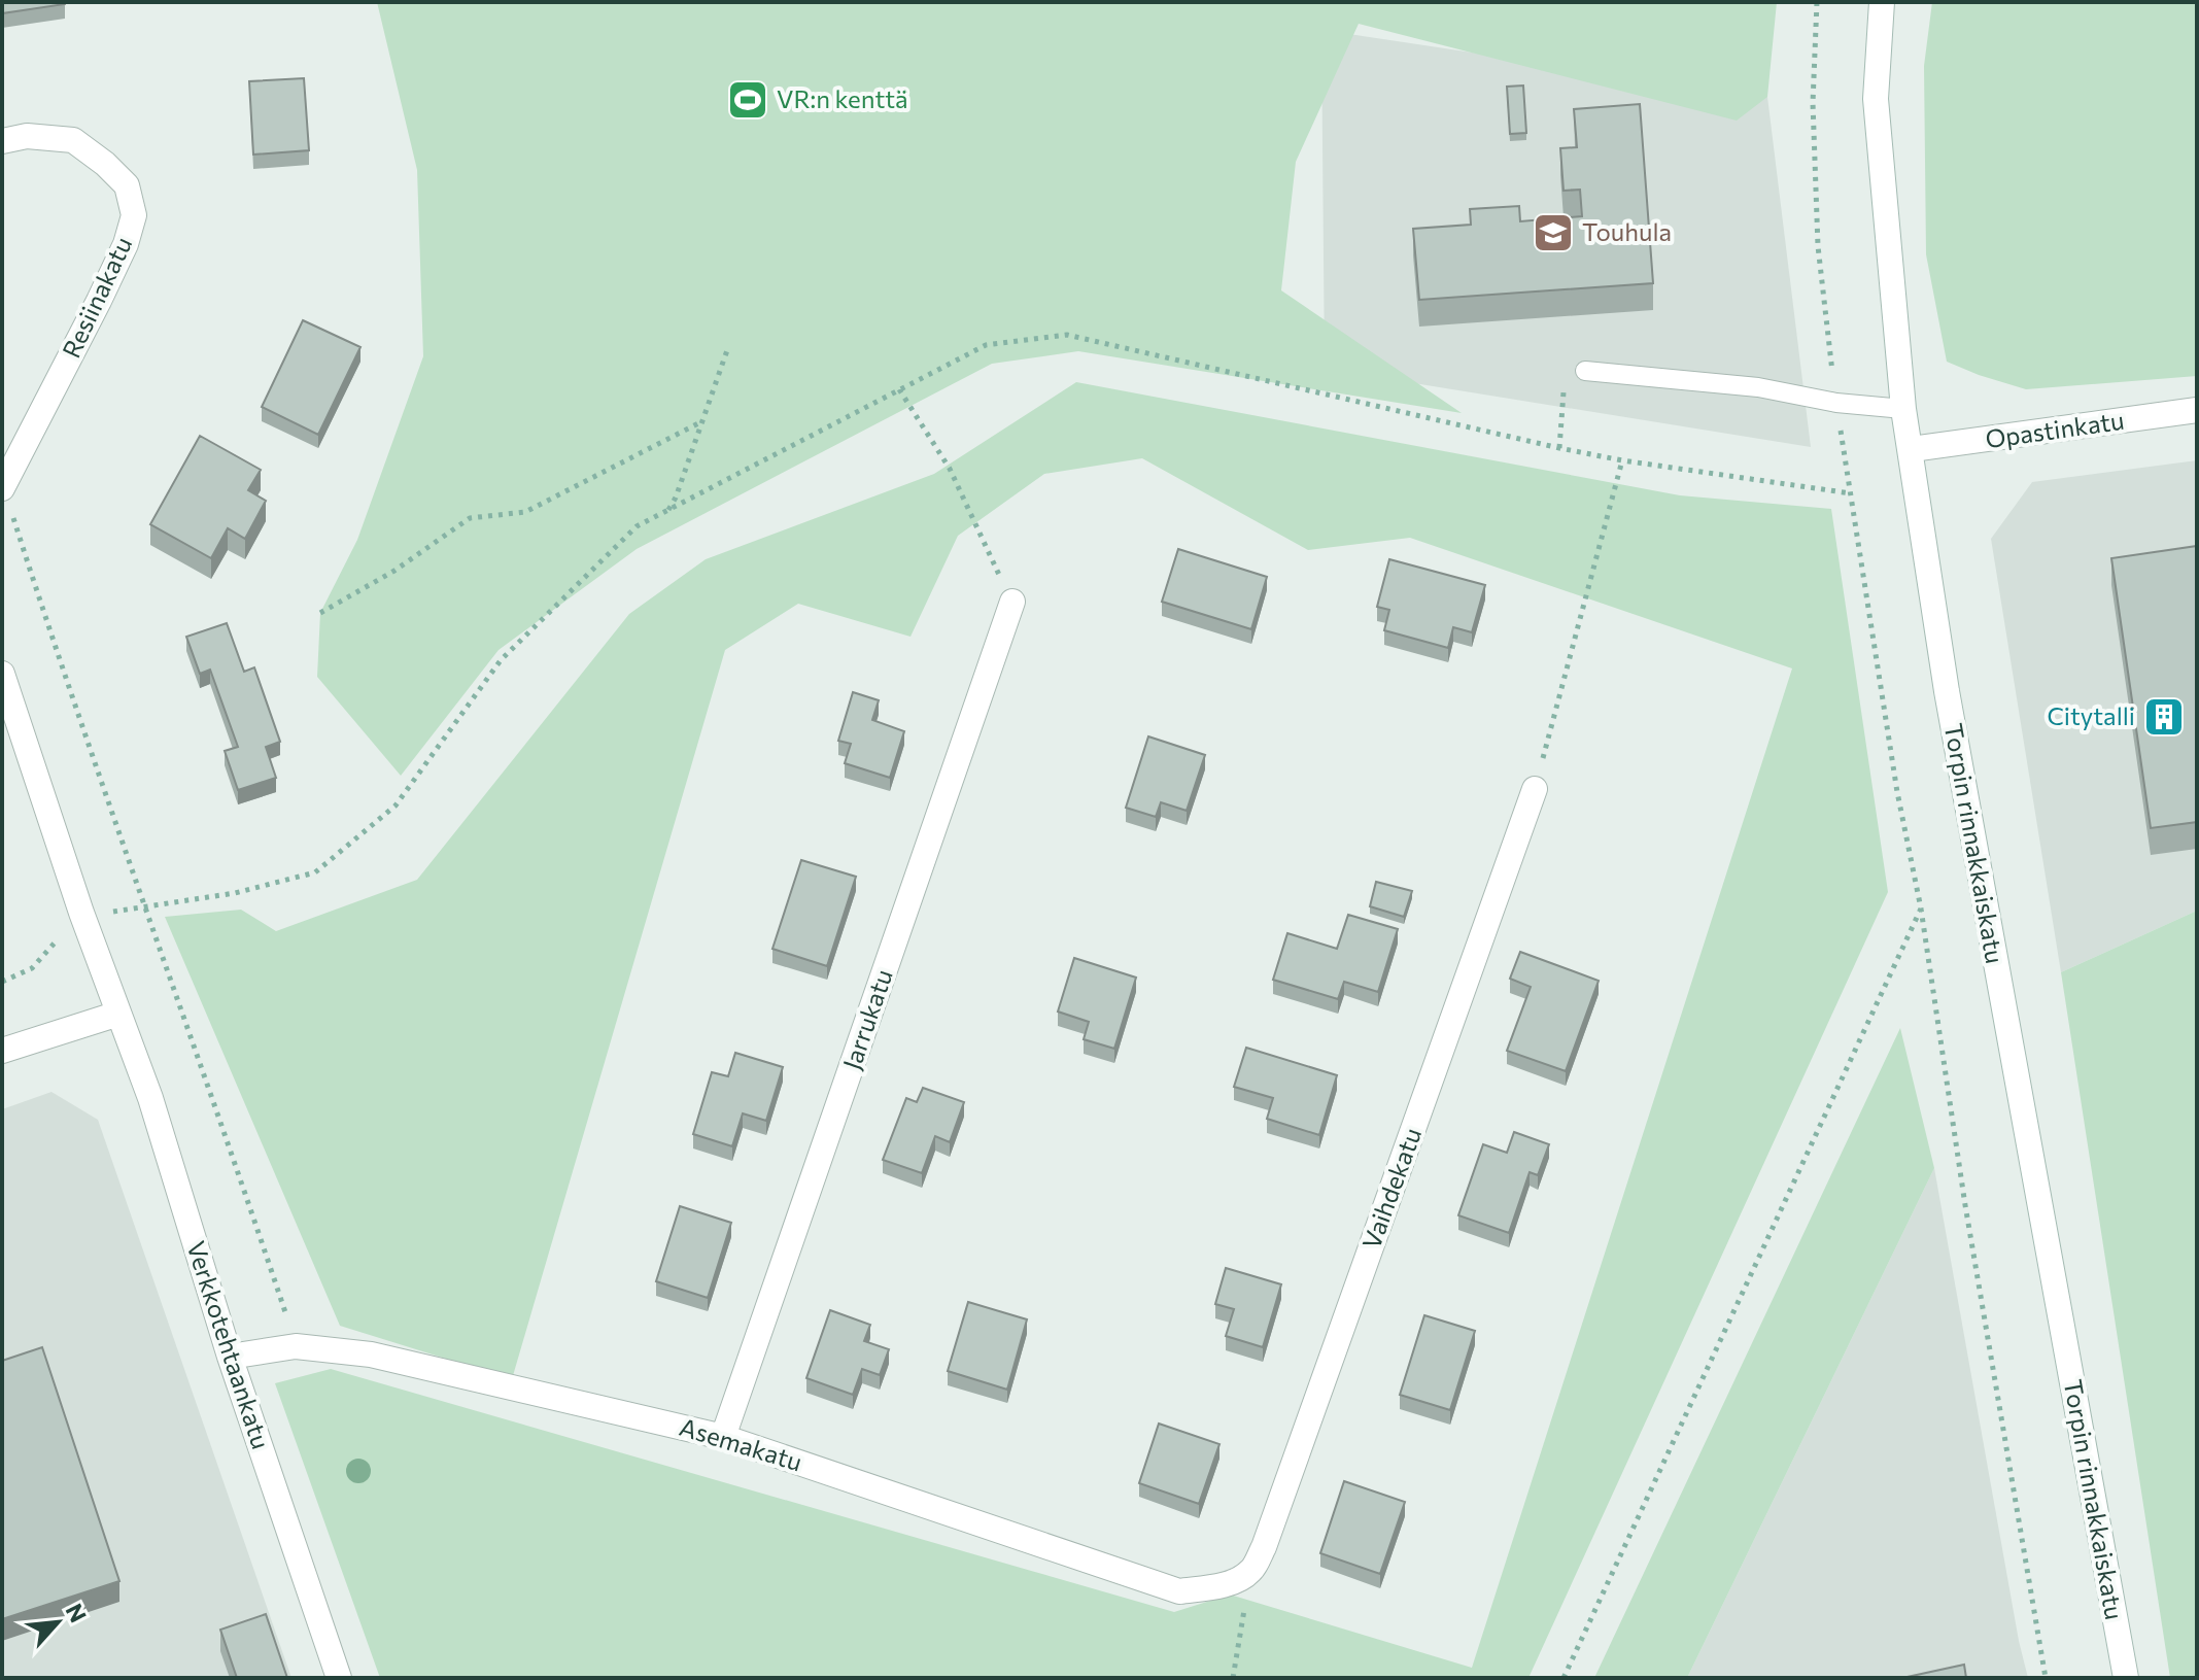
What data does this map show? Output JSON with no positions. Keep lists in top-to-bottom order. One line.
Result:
{"streets":{"street":["Resiinakatu","Opastinkatu","Torpin rinnakkaiskatu","Jarrukatu","Vaihdekatu","Verkkotehtaankatu","Asemakatu"]},"crossings":[["Opastinkatu","Torpin rinnakkaiskatu"],["Jarrukatu","Asemakatu"],["Vaihdekatu","Asemakatu"],["Verkkotehtaankatu","Asemakatu"]],"places":{"sports":["VR:n kenttä"],"school or university":["Touhula"],"building":["Citytalli"]},"north":"top right"}
